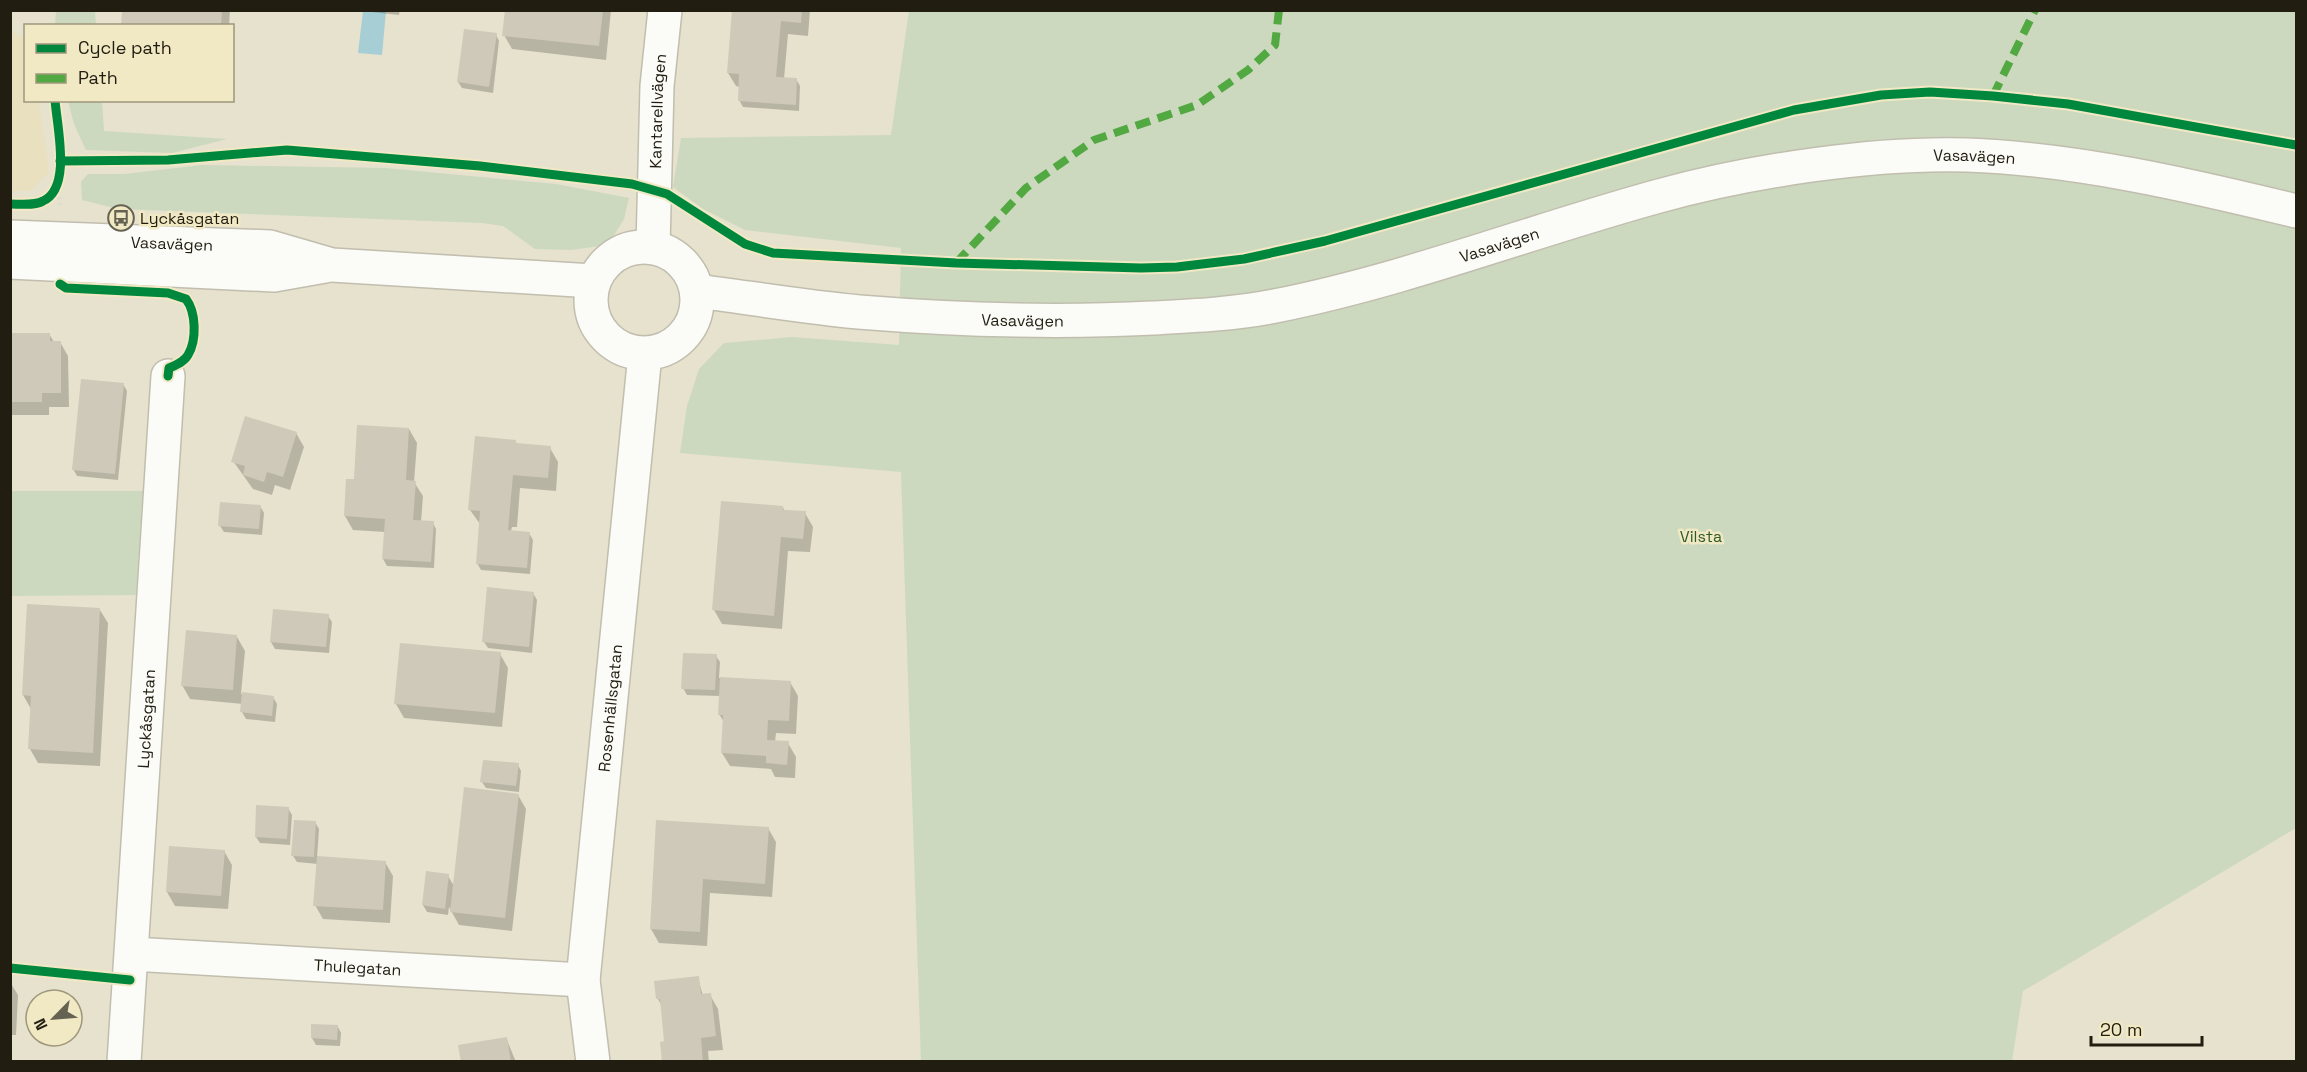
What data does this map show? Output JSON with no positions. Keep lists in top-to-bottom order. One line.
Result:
{"streets":{"street":["Kantarellvägen","Vasavägen","Rosenhällsgatan","Lyckåsgatan","Thulegatan"]},"crossings":[["Kantarellvägen","Vasavägen"],["Kantarellvägen","Rosenhällsgatan"],["Vasavägen","Rosenhällsgatan"],["Rosenhällsgatan","Thulegatan"],["Lyckåsgatan","Thulegatan"]],"parks":["Vilsta"],"places":{"bus stop":["Lyckåsgatan"]},"legend":["Cycle path","Path"],"scale_bar":"20 m","north":"bottom left"}
